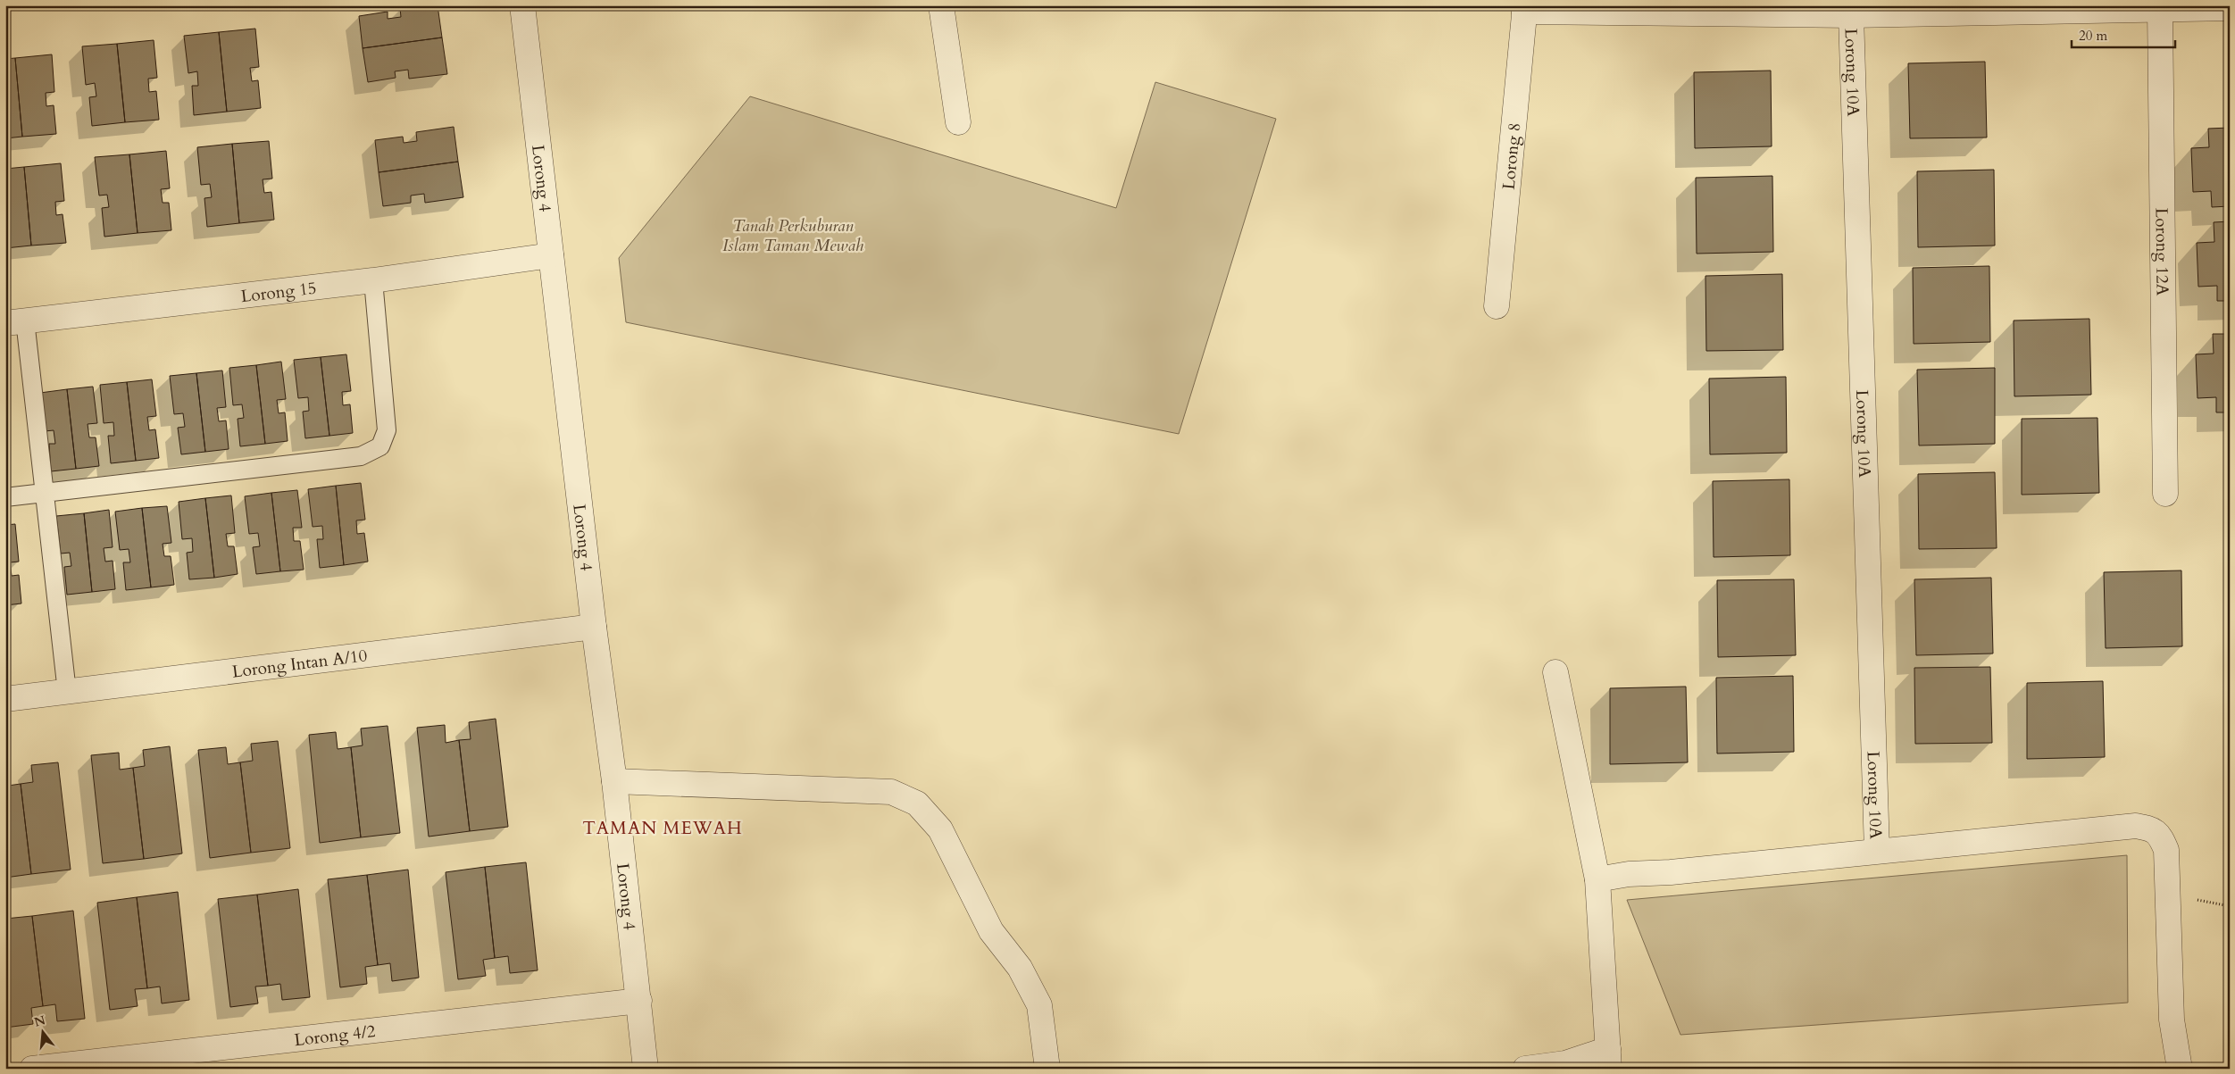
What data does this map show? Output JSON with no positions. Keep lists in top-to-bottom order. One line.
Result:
{"streets":{"street":["Lorong 10A","Lorong 8","Lorong 4","Lorong 12A","Lorong 15","Lorong Intan A/10","Lorong 4/2"]},"crossings":[["Lorong 4","Lorong 15"],["Lorong 4","Lorong Intan A/10"],["Lorong 4","Lorong 4/2"]],"districts":["TAMAN MEWAH"],"parks":["Tanah Perkuburan Islam Taman Mewah"],"scale_bar":"20 m","north":"top"}
